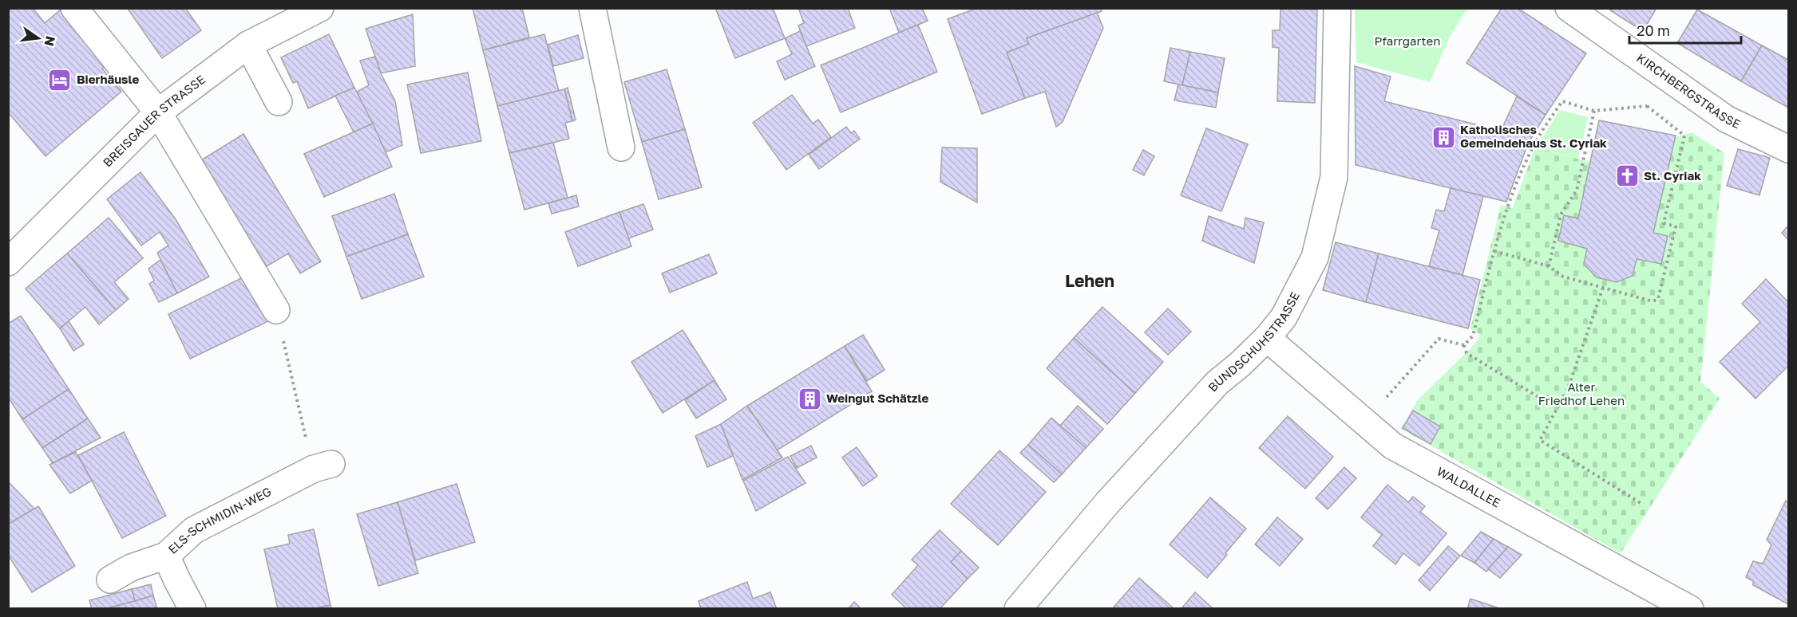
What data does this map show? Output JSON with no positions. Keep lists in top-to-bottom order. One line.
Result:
{"streets":{"street":["KIRCHBERGSTRASSE","BREISGAUER STRASSE","BUNDSCHUHSTRASSE","WALDALLEE","ELS-SCHMIDIN-WEG"]},"crossings":[["BUNDSCHUHSTRASSE","WALDALLEE"]],"districts":["Lehen"],"parks":["Pfarrgarten","Alter Friedhof Lehen"],"places":{"hotel":["Bierhäusle"],"building":["Katholisches Gemeindehaus St. Cyriak","Weingut Schätzle"],"church":["St. Cyriak"]},"scale_bar":"20 m","north":"right"}
